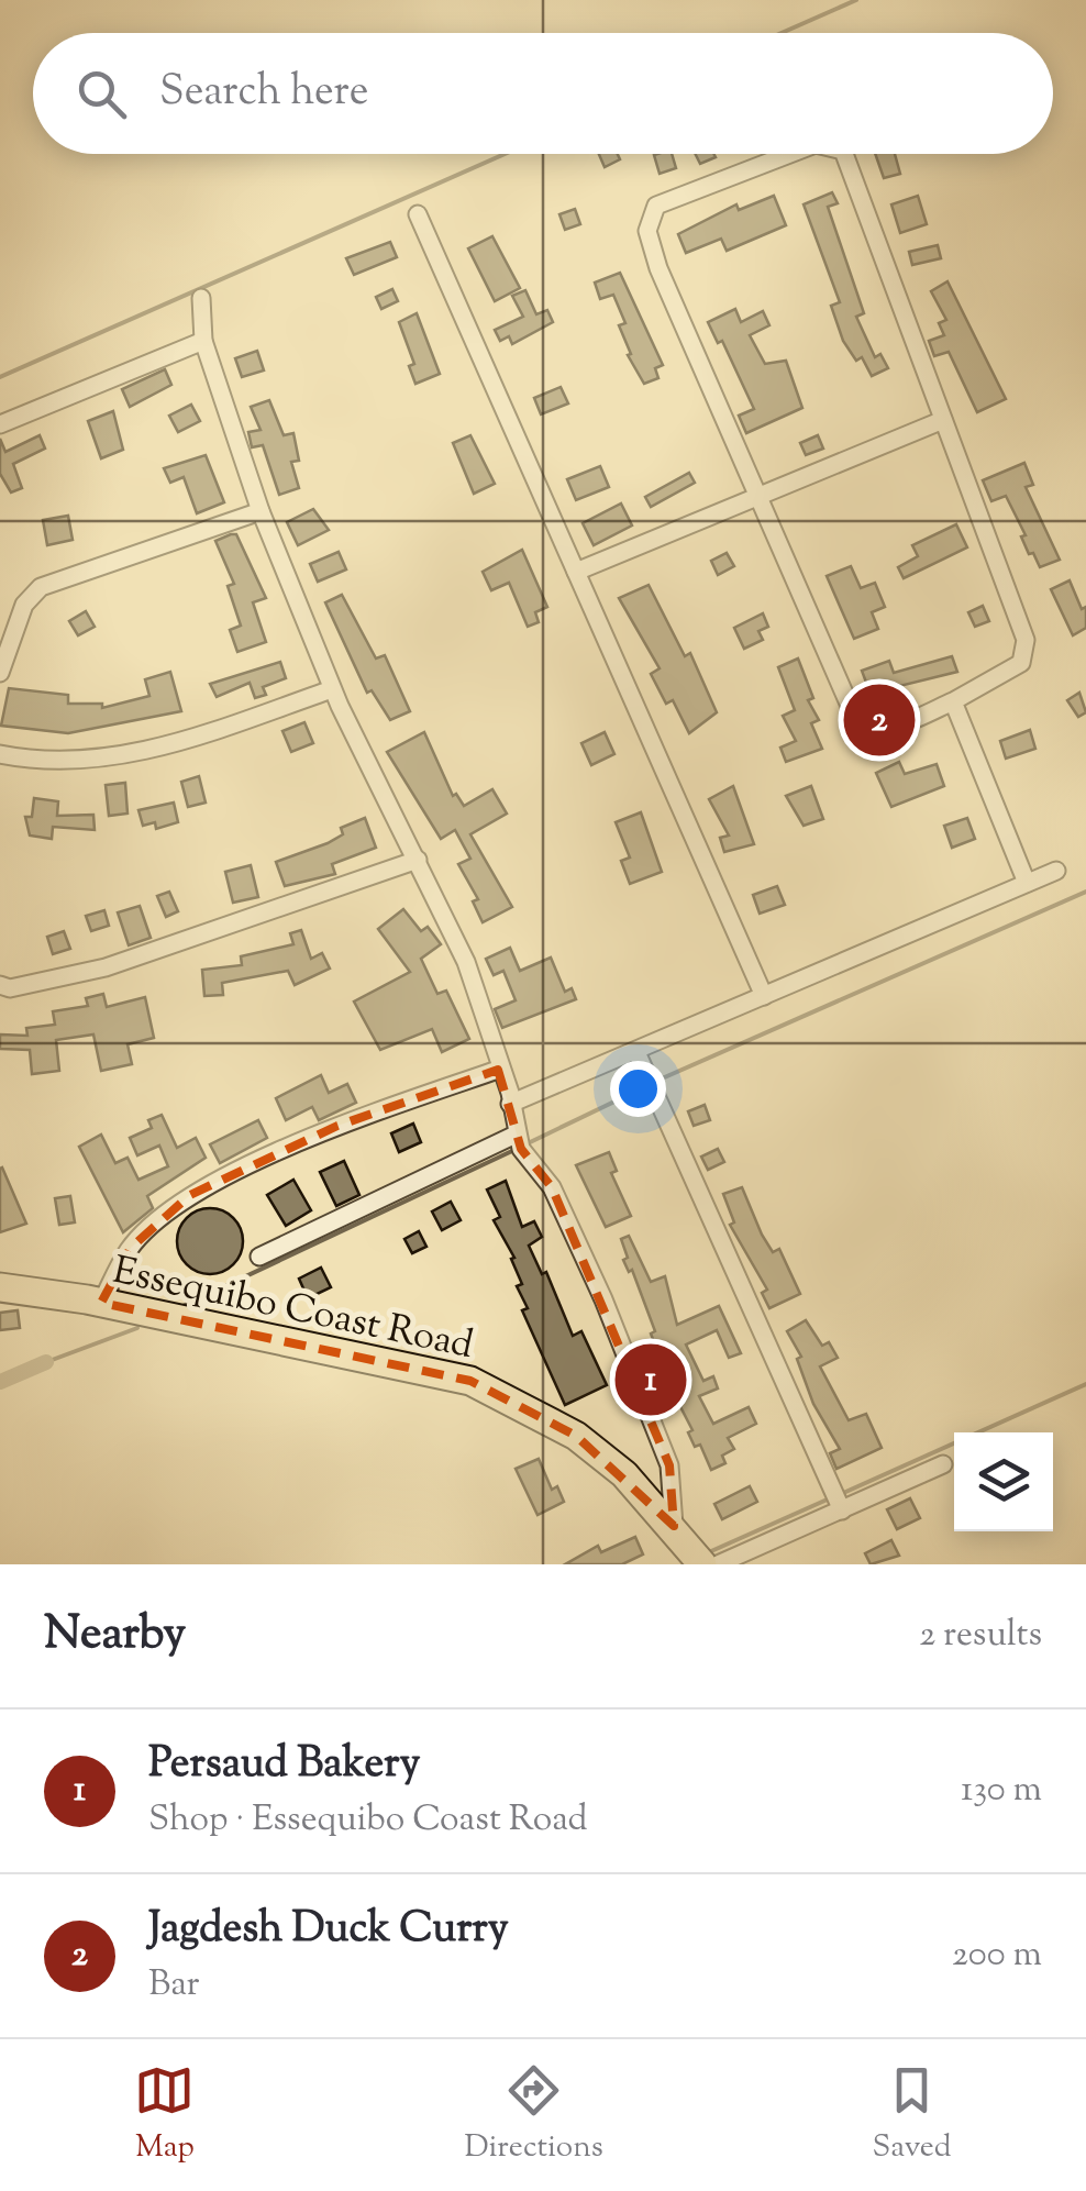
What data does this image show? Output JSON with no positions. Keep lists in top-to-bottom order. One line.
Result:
{"streets":{"main road":["Essequibo Coast Road"]},"page":{"search":"Search here","pins":["2","1"],"heading":["Nearby","2 results"],"list":[{"mark":"1","name":"Persaud Bakery","note":"Shop · Essequibo Coast Road","value":"130 m"},{"mark":"2","name":"Jagdesh Duck Curry","note":"Bar","value":"200 m"}],"nav":["Map","Directions","Saved"]}}
